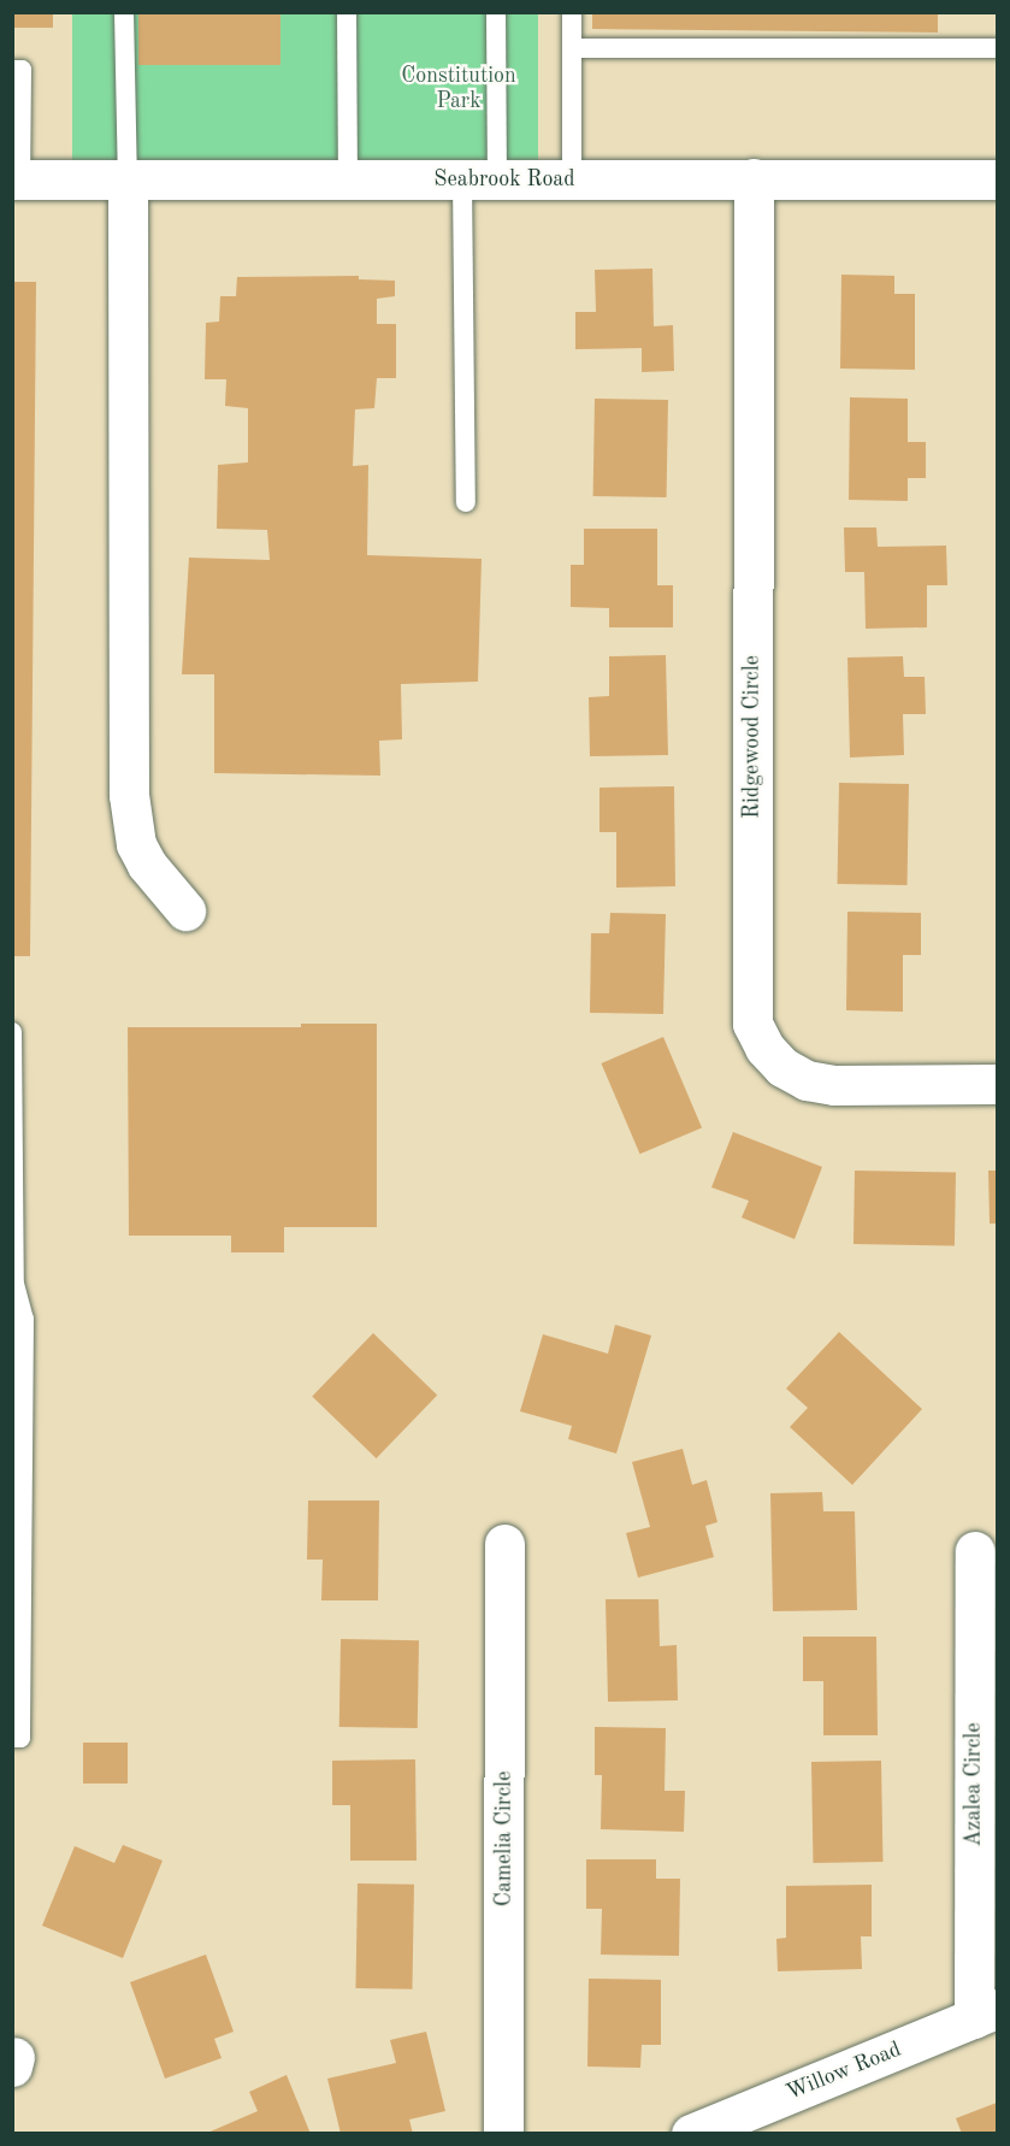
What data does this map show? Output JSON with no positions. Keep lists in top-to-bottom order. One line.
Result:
{"streets":{"street":["Seabrook Road","Ridgewood Circle","Azalea Circle","Camelia Circle","Willow Road"]},"crossings":[["Seabrook Road","Ridgewood Circle"],["Azalea Circle","Willow Road"]],"parks":["Constitution Park"]}
